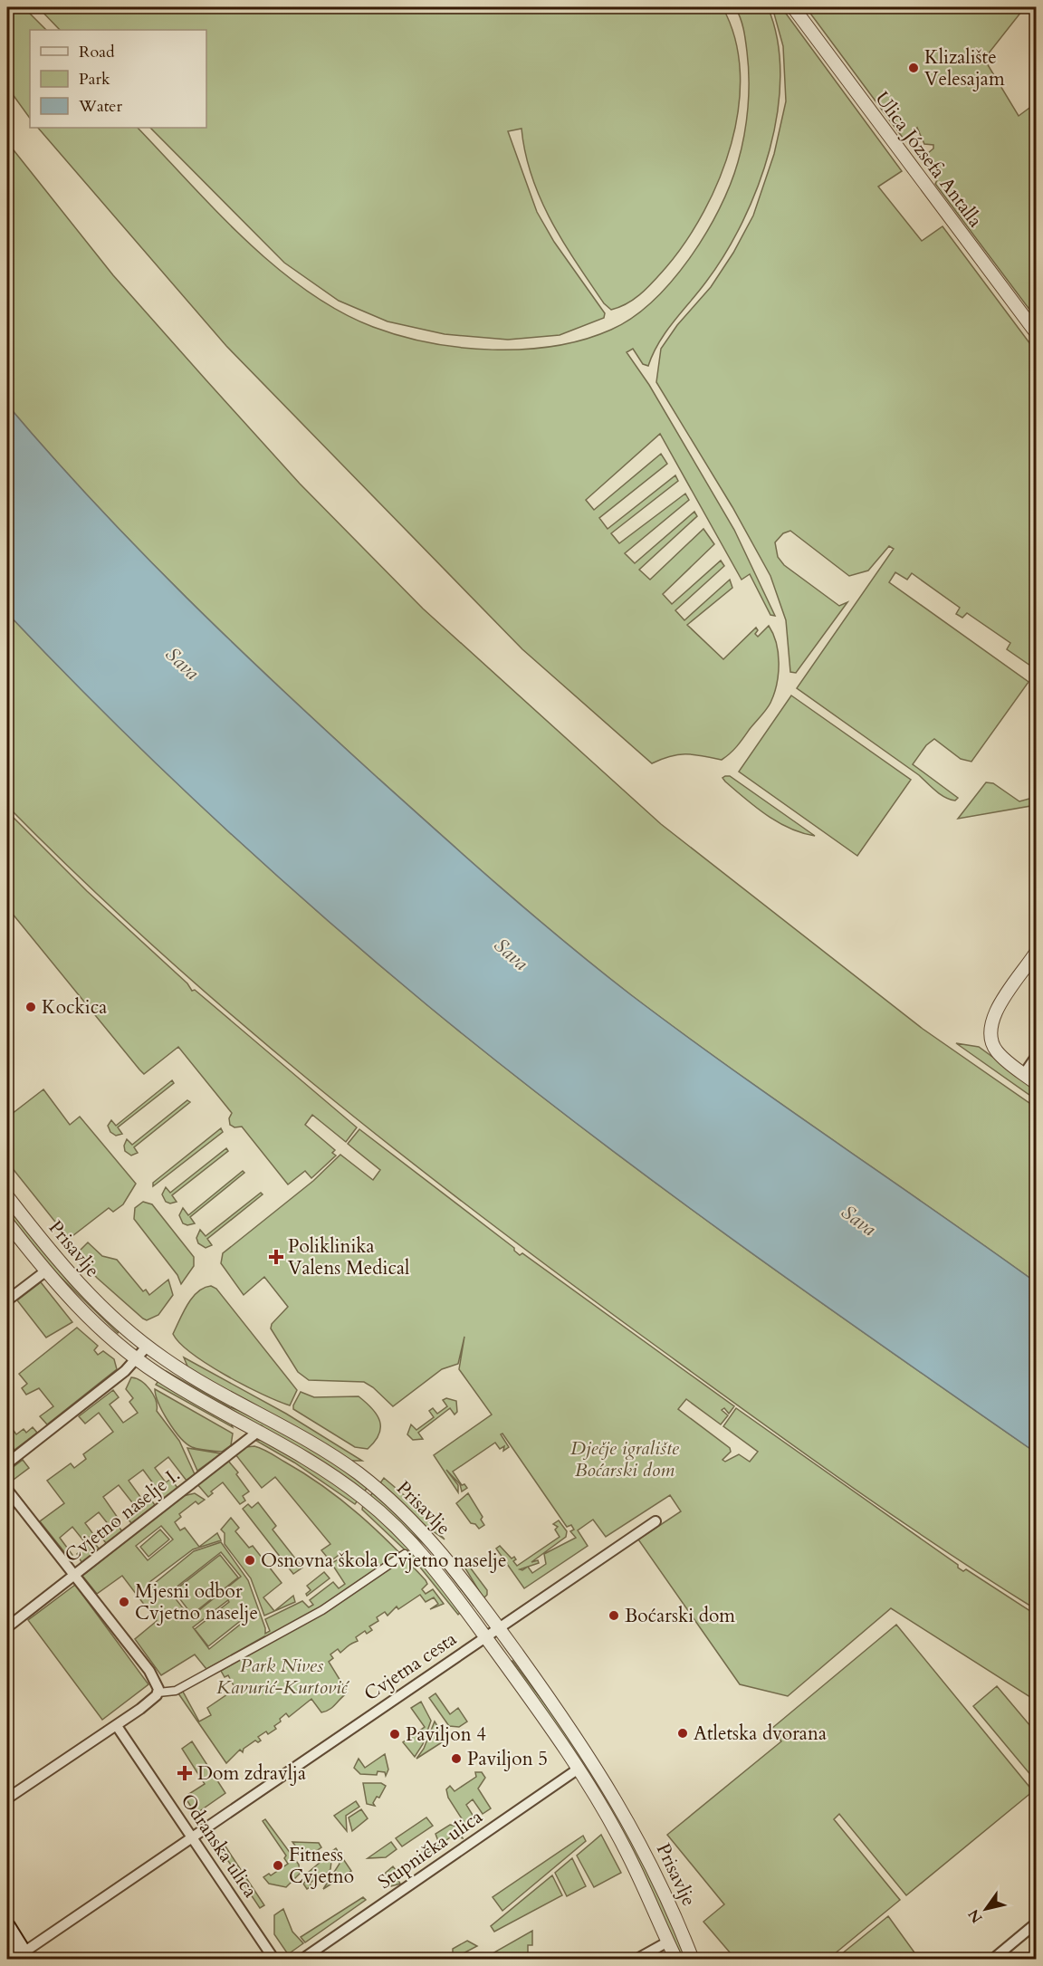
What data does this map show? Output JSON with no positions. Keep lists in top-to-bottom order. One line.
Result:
{"streets":{"street":["Ulica Józsefa Antalla","Prisavlje","Cvjetno naselje I.","Cvjetna cesta","Odranska ulica","Stupnička ulica"]},"crossings":[["Prisavlje","Cvjetno naselje I."],["Prisavlje","Cvjetna cesta"],["Prisavlje","Stupnička ulica"],["Cvjetna cesta","Odranska ulica"]],"water":["Sava"],"parks":["Dječje igralište Boćarski dom","Park Nives Kavurić-Kurtović"],"places":{"other":["Klizalište Velesajam","Kockica","Osnovna škola Cvjetno naselje","Mjesni odbor Cvjetno naselje","Boćarski dom","Atletska dvorana","Paviljon 4","Paviljon 5","Fitness Cvjetno"],"health":["Poliklinika Valens Medical","Dom zdravlja"]},"legend":["Road","Park","Water"],"north":"bottom left"}
